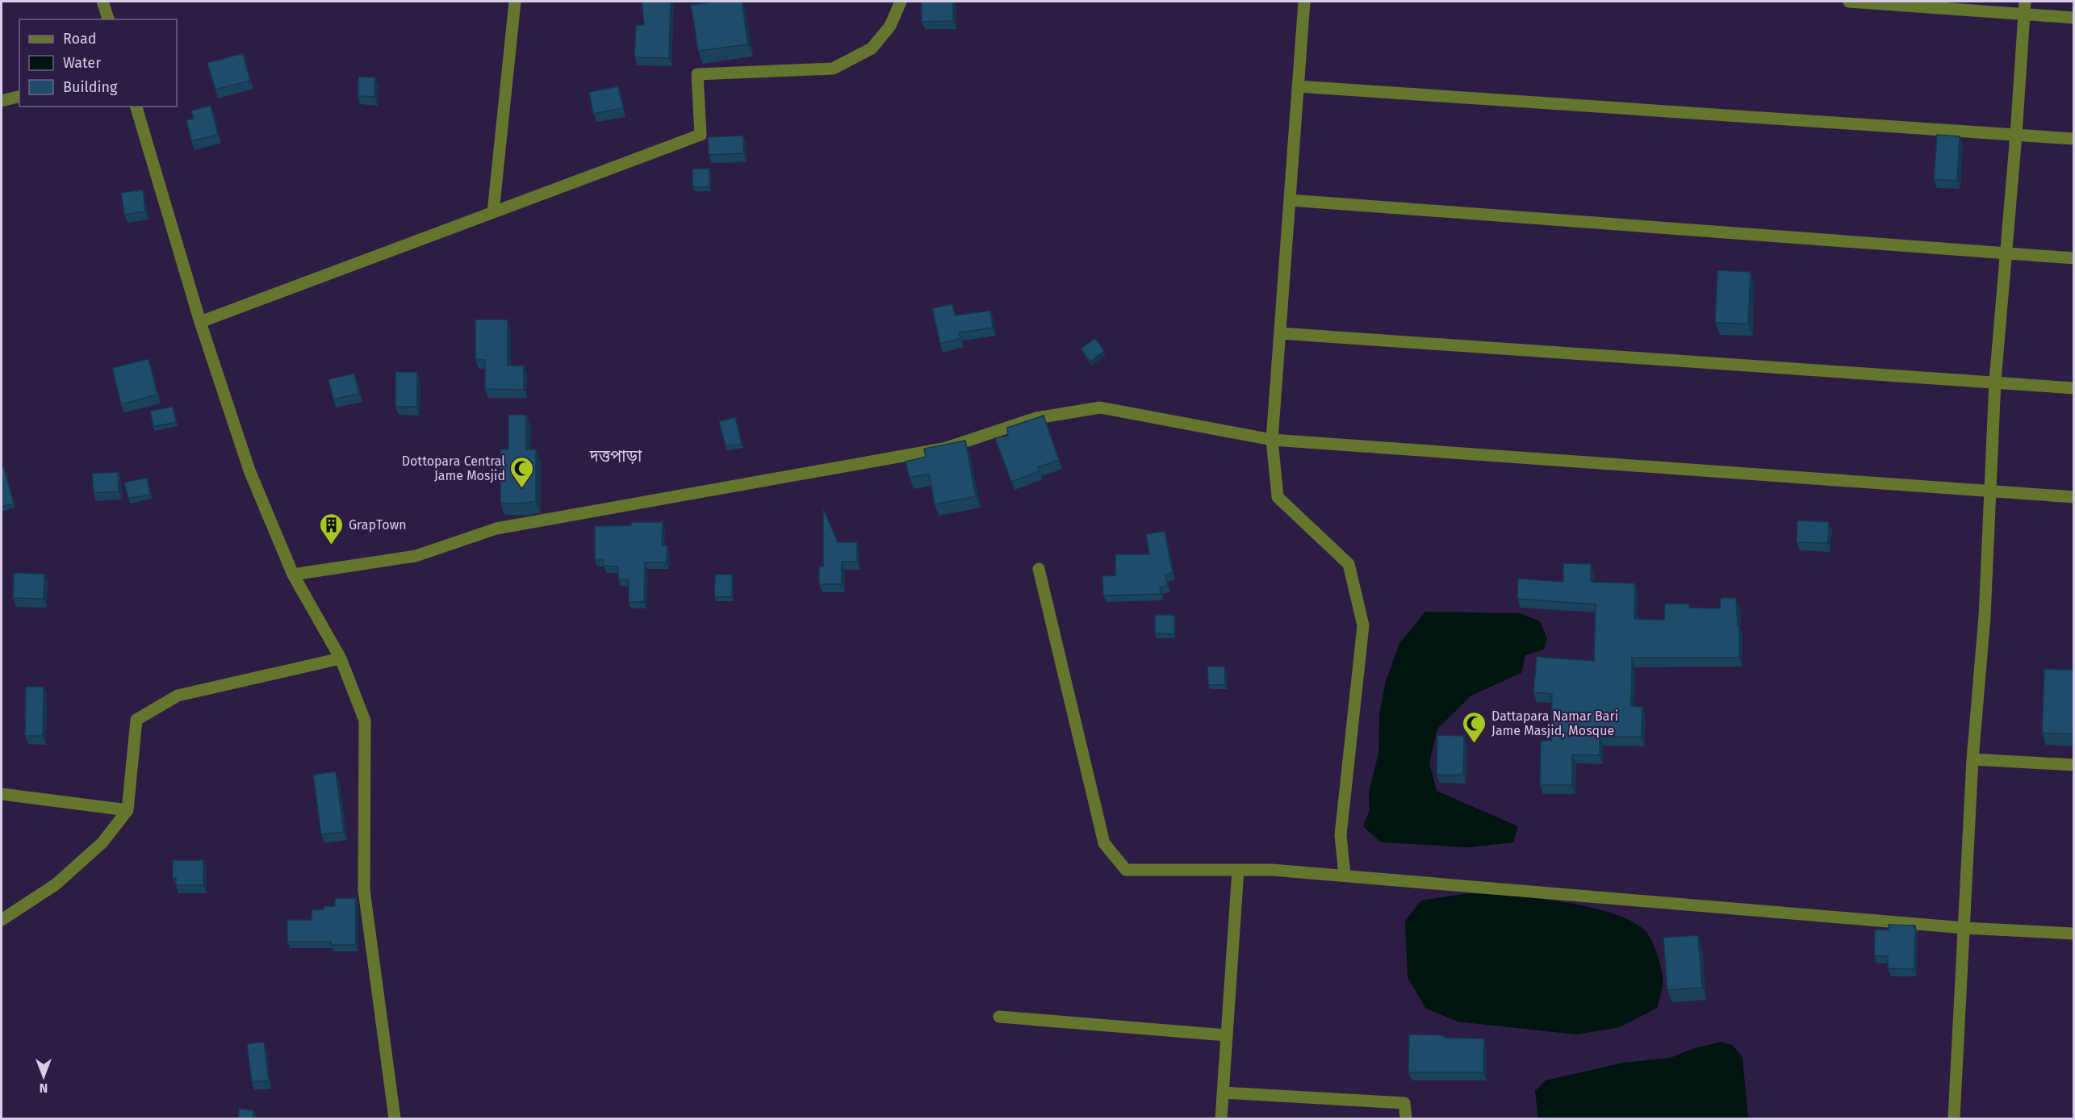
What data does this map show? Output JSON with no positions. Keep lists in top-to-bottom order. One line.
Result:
{"districts":["দত্তপাড়া"],"places":{"mosque":["Dottopara Central Jame Mosjid","Dattapara Namar Bari Jame Masjid, Mosque"],"building":["GrapTown"]},"legend":["Road","Water","Building"],"north":"bottom"}
